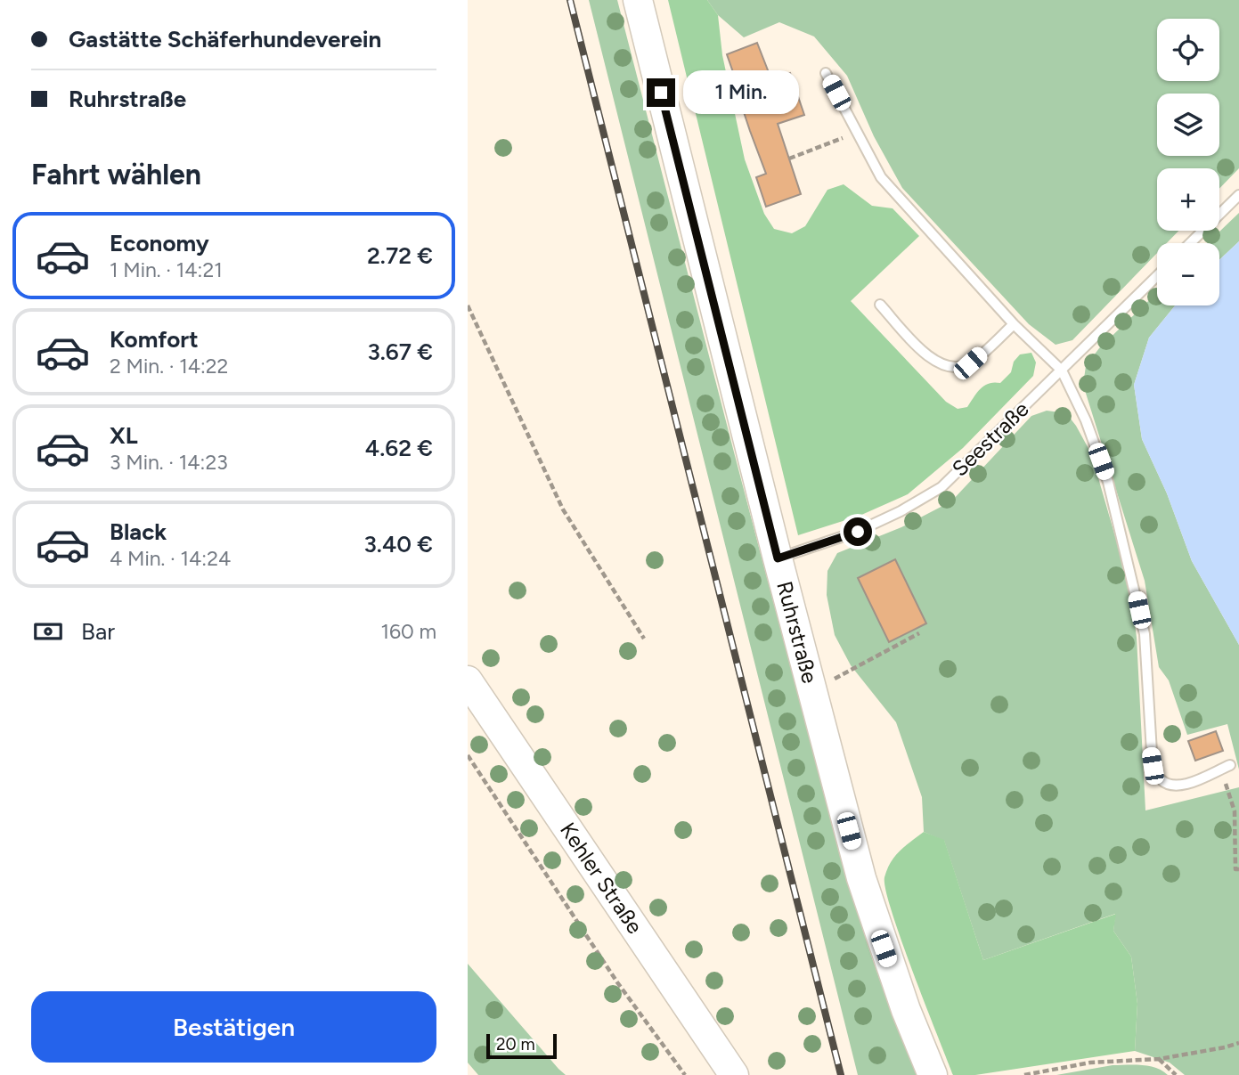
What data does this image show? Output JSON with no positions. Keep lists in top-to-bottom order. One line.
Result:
{"streets":{"street":["Ruhrstraße","Kehler Straße"],"lane":["Seestraße"]},"crossings":[["Seestraße","Ruhrstraße"]],"scale_bar":"20 m","page":{"banner":["Gastätte Schäferhundeverein","Ruhrstraße"],"map_buttons":["+","−"],"bubble":"1 Min.","heading":"Fahrt wählen","list":[{"name":"Economy","note":"1 Min. · 14:21","value":"2.72 €"},{"name":"Komfort","note":"2 Min. · 14:22","value":"3.67 €"},{"name":"XL","note":"3 Min. · 14:23","value":"4.62 €"},{"name":"Black","note":"4 Min. · 14:24","value":"3.40 €"}],"pay":["Bar","160 m"],"buttons":"Bestätigen","scale":"20 m"}}
